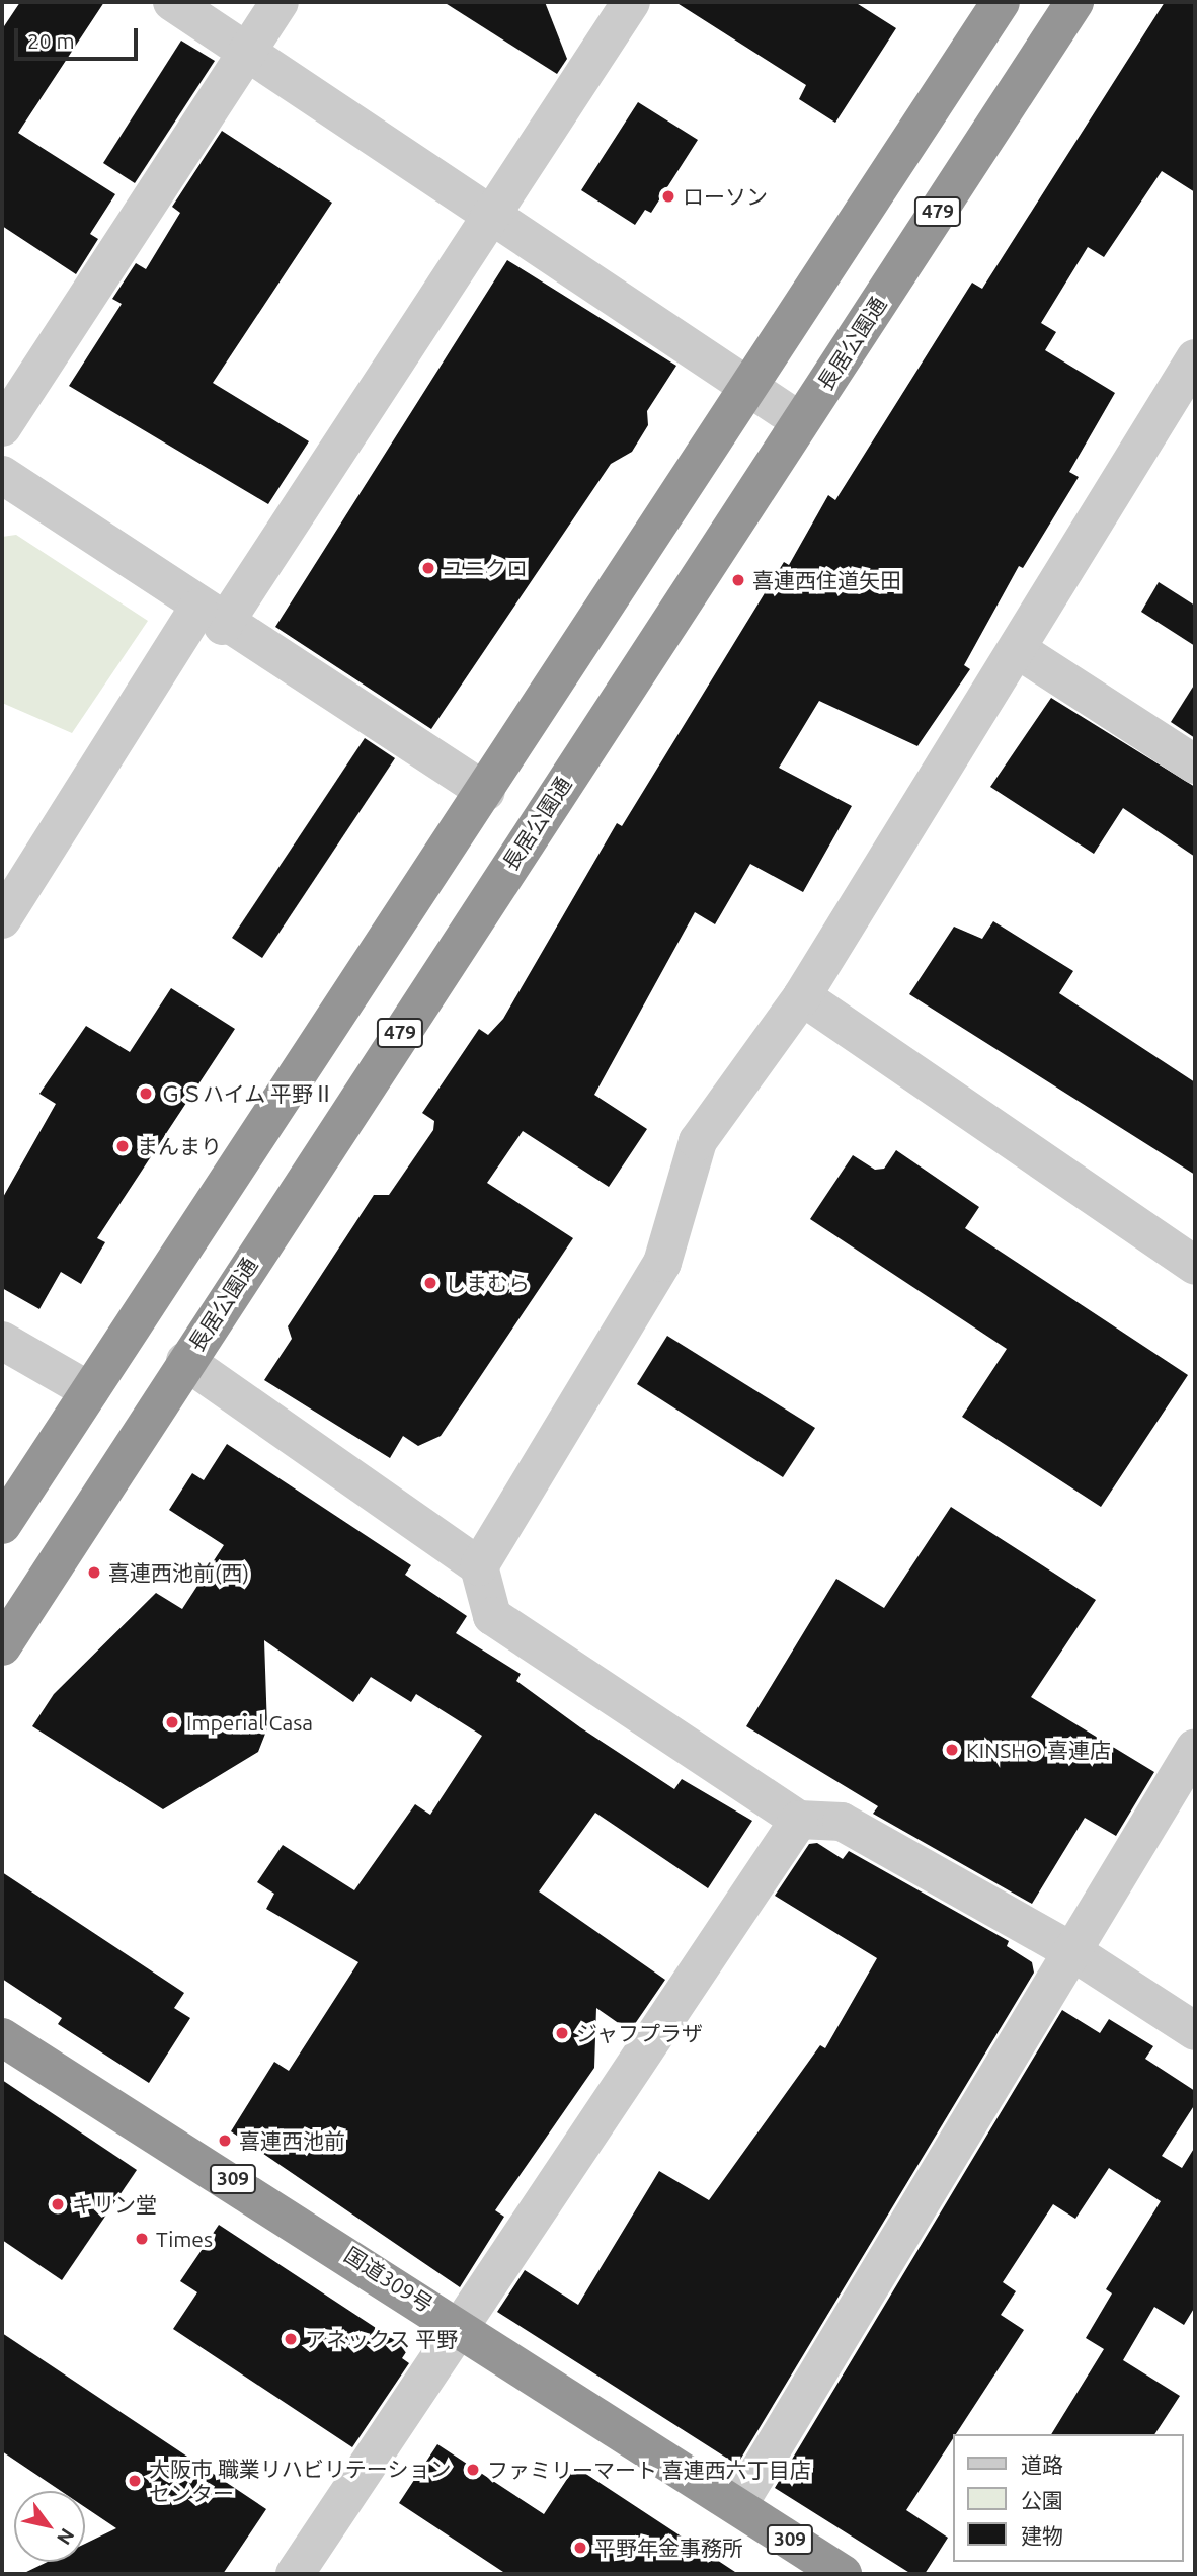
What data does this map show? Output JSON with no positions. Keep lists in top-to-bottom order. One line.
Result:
{"streets":{"highway":["479","長居公園通","309","国道309号"]},"places":["ローソン","ユニクロ","喜連西住道矢田","ＧＳハイム 平野Ⅱ","まんまり","しまむら","喜連西池前(西)","Imperial Casa","KINSHO 喜連店","ジャフプラザ","喜連西池前","キリン堂","Times","アネックス 平野","ファミリーマート 喜連西六丁目店","大阪市 職業リハビリテーション センター","平野年金事務所"],"legend":["道路","公園","建物"],"scale_bar":"20 m","north":"bottom right"}
